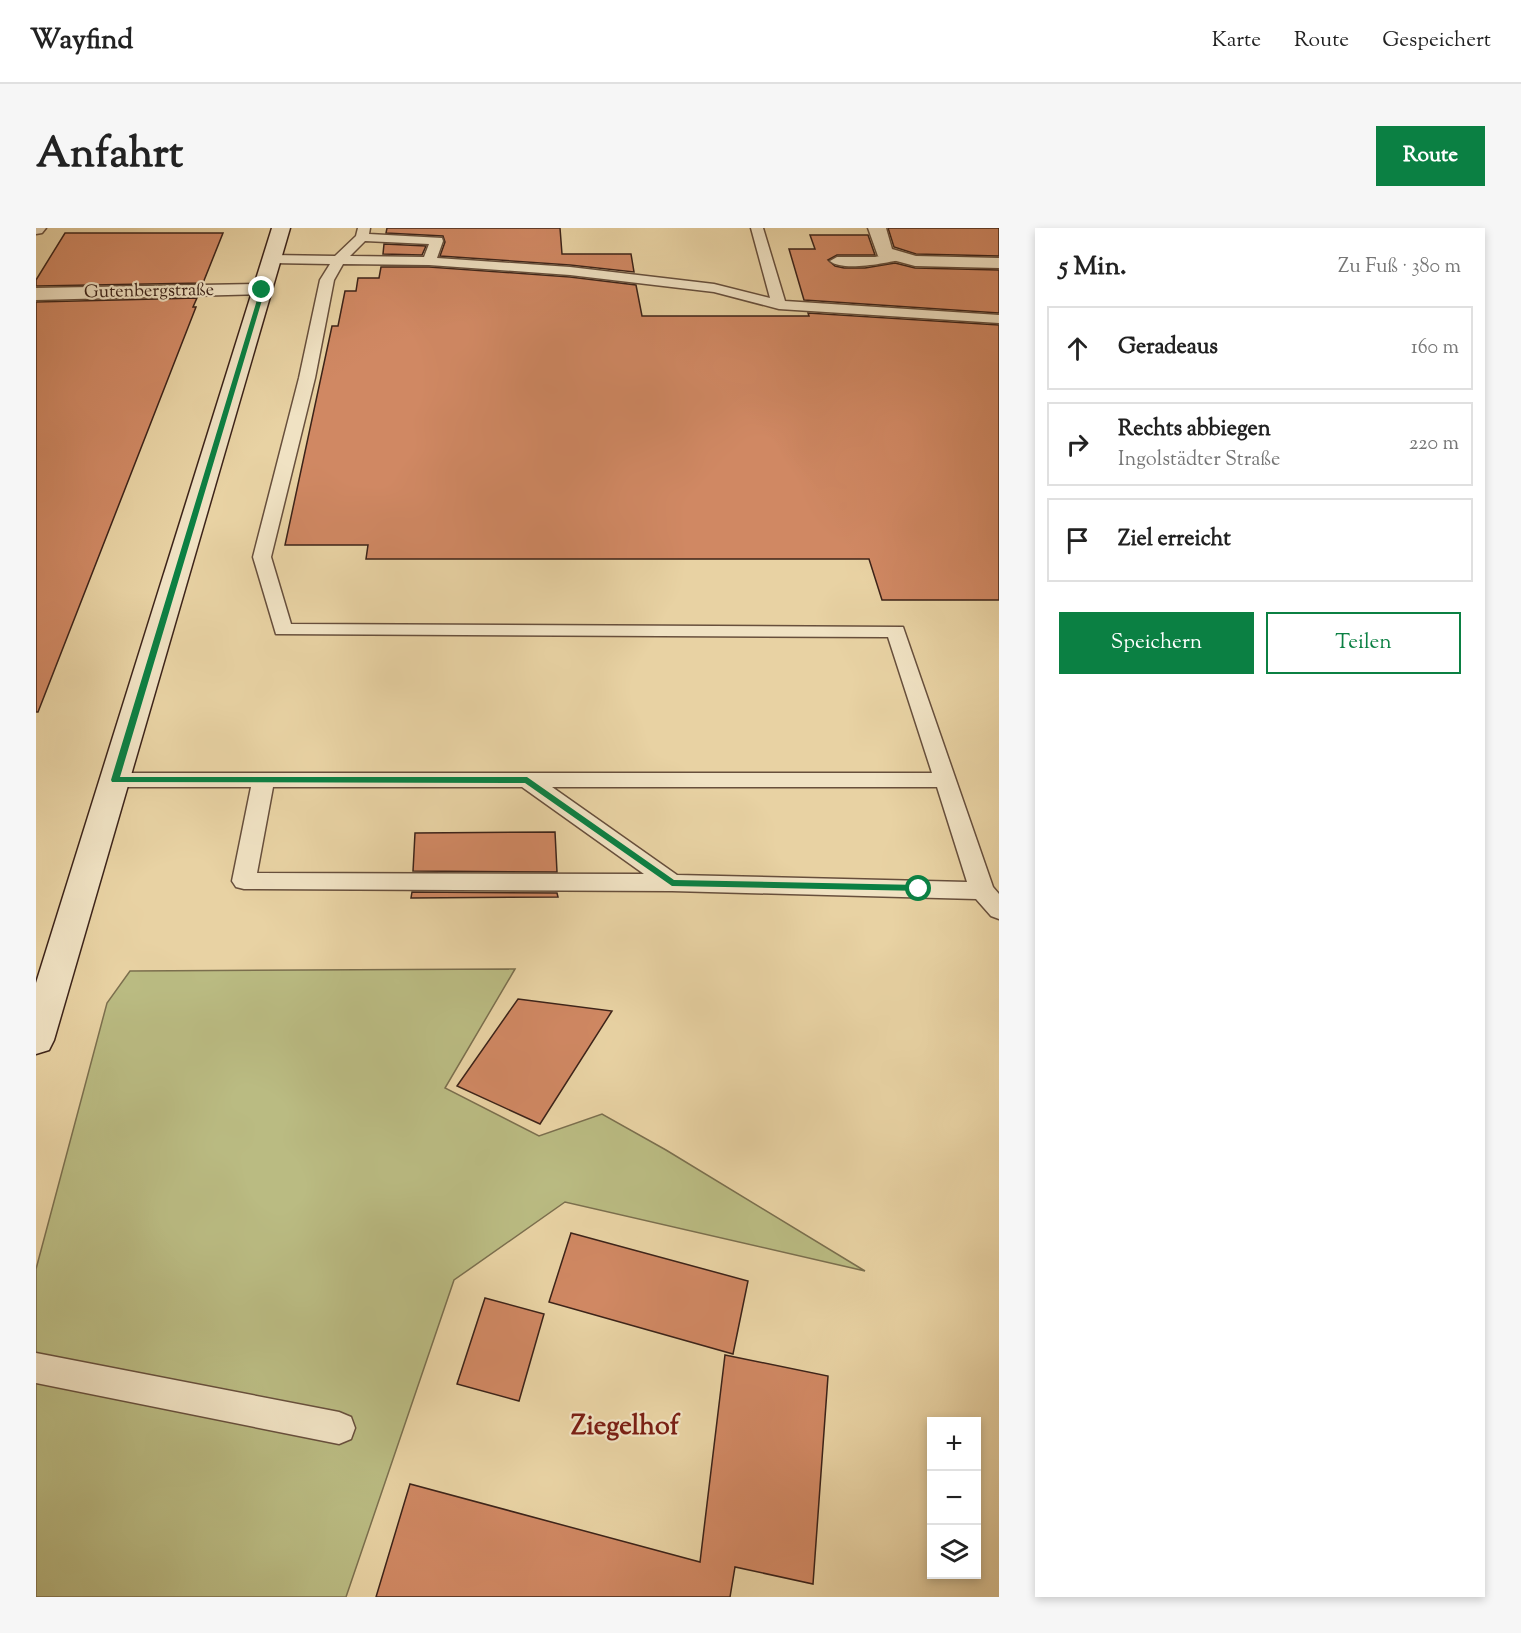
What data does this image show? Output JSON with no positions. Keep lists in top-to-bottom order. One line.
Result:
{"streets":{"street":["Gutenbergstraße"]},"districts":["Ziegelhof"],"page":{"header":"Wayfind","nav":["Karte","Route","Gespeichert"],"title":"Anfahrt","buttons":["Route",["Speichern","Teilen"]],"heading":["5 Min.","Zu Fuß · 380 m"],"list":[["Geradeaus","160 m"],["Rechts abbiegen","Ingolstädter Straße","220 m"],"Ziel erreicht"],"map_buttons":["+","−"]}}
